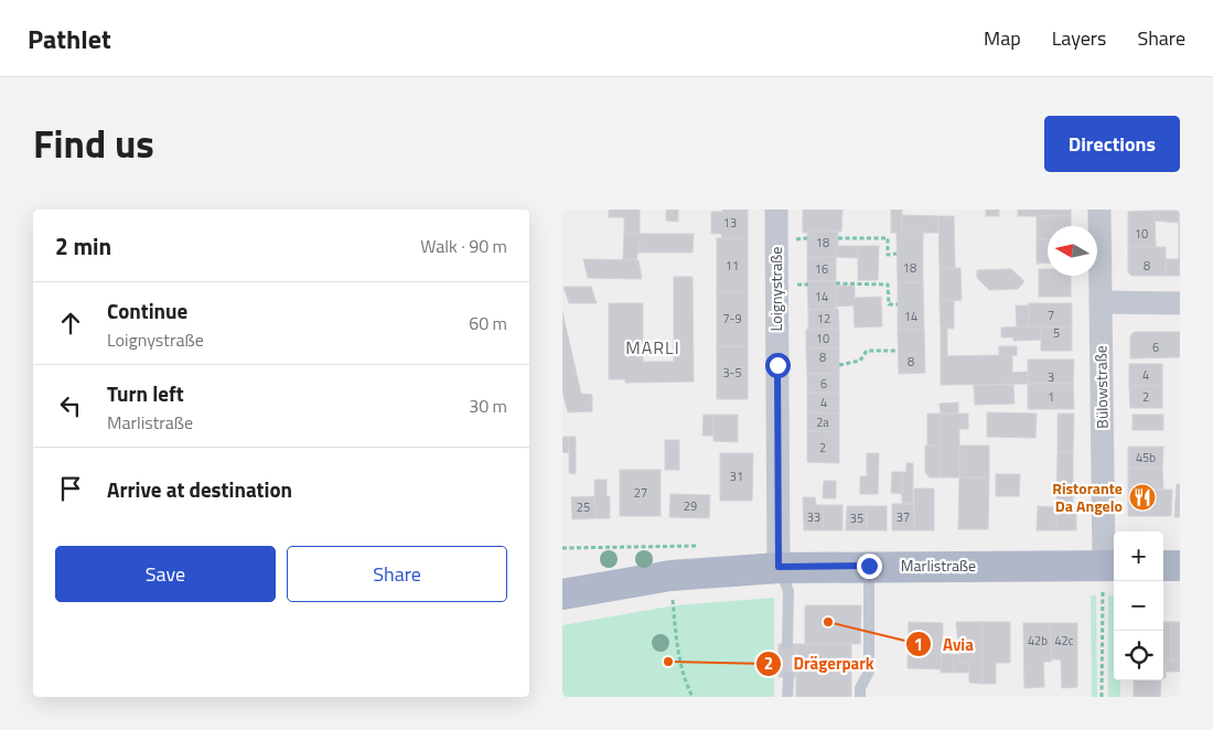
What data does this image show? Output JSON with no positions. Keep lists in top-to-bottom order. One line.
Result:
{"streets":{"main road":["Marlistraße"],"street":["Loignystraße","Bülowstraße"]},"crossings":[["Loignystraße","Marlistraße"],["Bülowstraße","Marlistraße"]],"districts":["MARLI"],"places":{"restaurant":["Ristorante Da Angelo"],"other":["Avia","Drägerpark"]},"house_numbers":["13","10","18","11","8","18","16","14","7","14","7-9","12","5","10","6","8","8","3-5","4","3","6","1","2","4","2a","2","45b","31","27","29","25","33","37","35","42b","42c"],"north":"left","page":{"header":"Pathlet","nav":["Map","Layers","Share"],"title":"Find us","buttons":["Directions",["Save","Share"]],"heading":["2 min","Walk · 90 m"],"list":[["Continue","Loignystraße","60 m"],["Turn left","Marlistraße","30 m"],"Arrive at destination"],"map_buttons":["+","−"]}}
